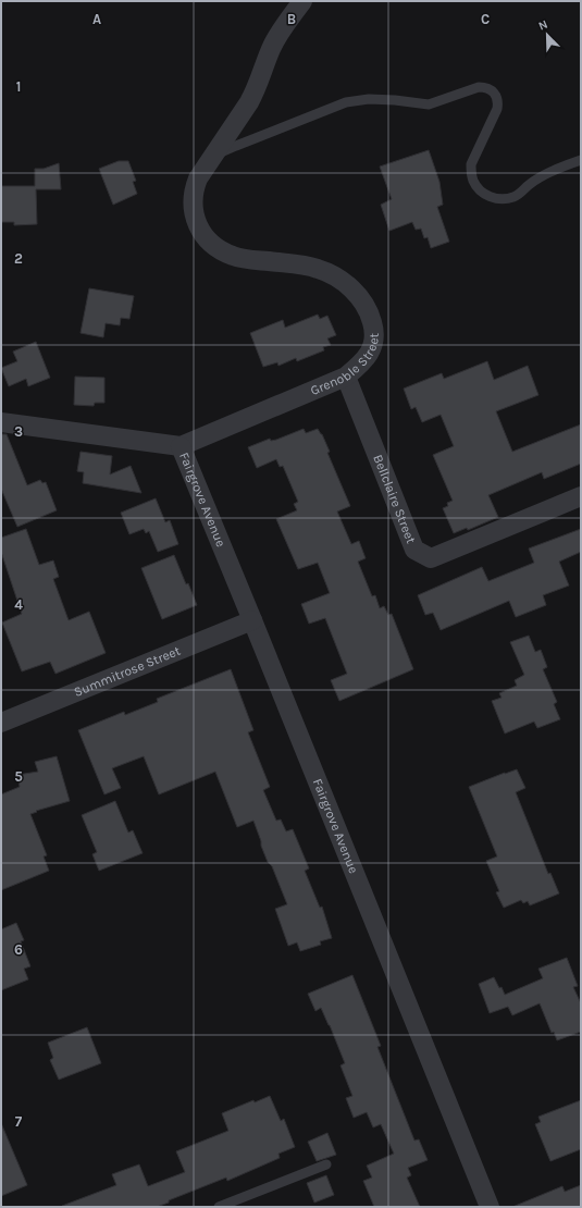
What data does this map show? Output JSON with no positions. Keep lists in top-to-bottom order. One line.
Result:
{"streets":{"street":["Grenoble Street","Bellclaire Street","Fairgrove Avenue","Summitrose Street"]},"crossings":[["Grenoble Street","Bellclaire Street"],["Grenoble Street","Fairgrove Avenue"],["Fairgrove Avenue","Summitrose Street"]],"north":"top left","grid":{"columns":["A","B","C"],"rows":["1","2","3","4","5","6","7"]}}
